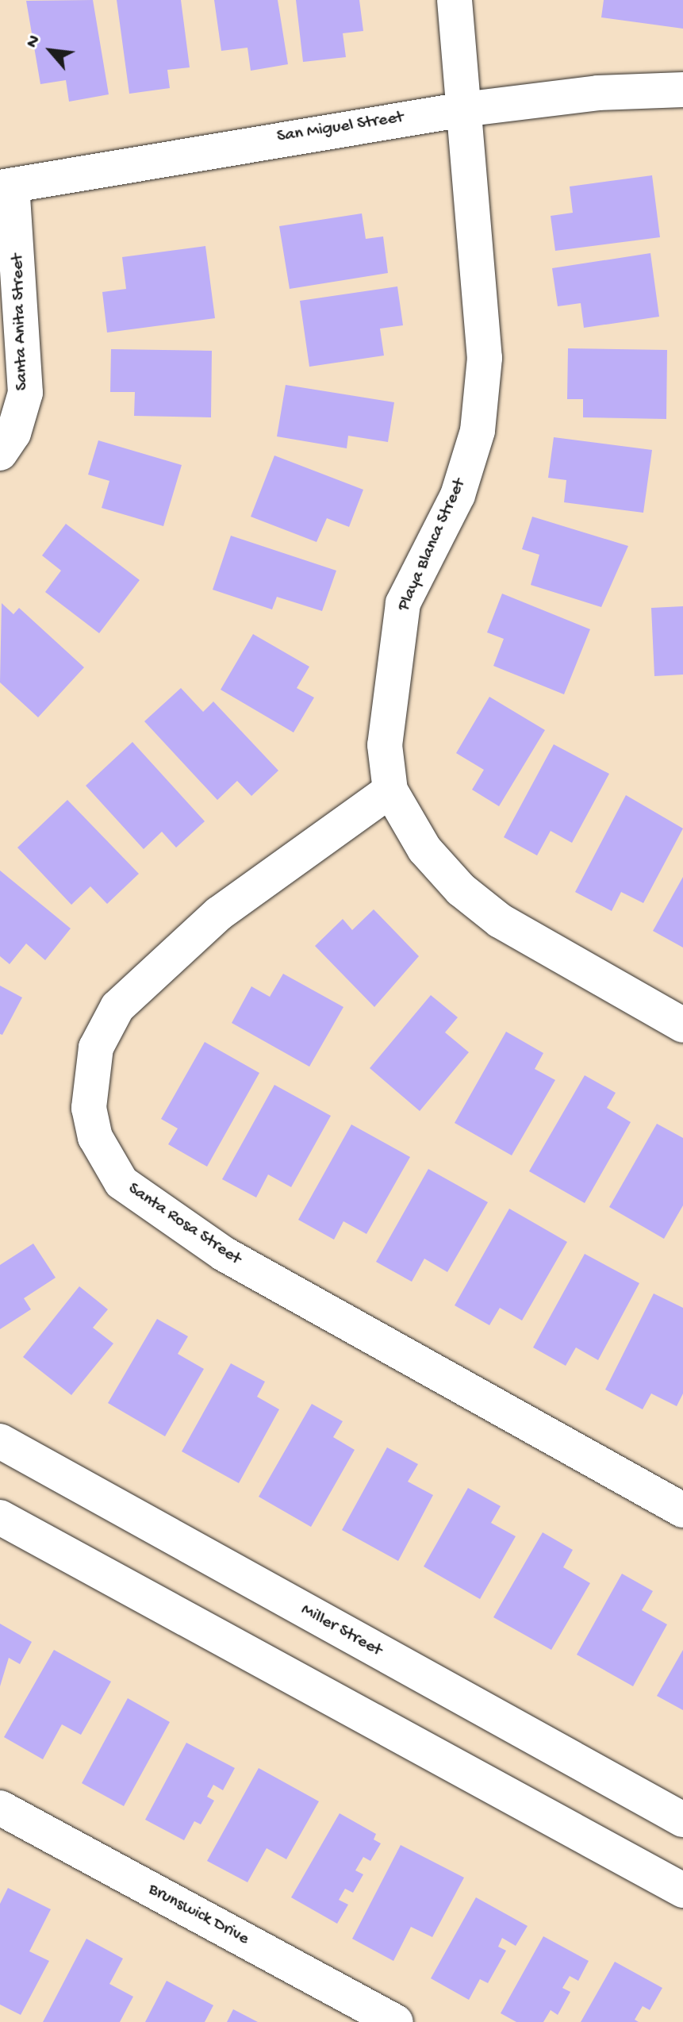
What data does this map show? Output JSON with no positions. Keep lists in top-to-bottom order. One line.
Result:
{"streets":{"street":["San Miguel Street","Santa Anita Street","Playa Blanca Street","Santa Rosa Street","Miller Street","Brunswick Drive"]},"crossings":[["San Miguel Street","Santa Anita Street"],["San Miguel Street","Playa Blanca Street"],["Playa Blanca Street","Santa Rosa Street"]],"north":"top left"}
